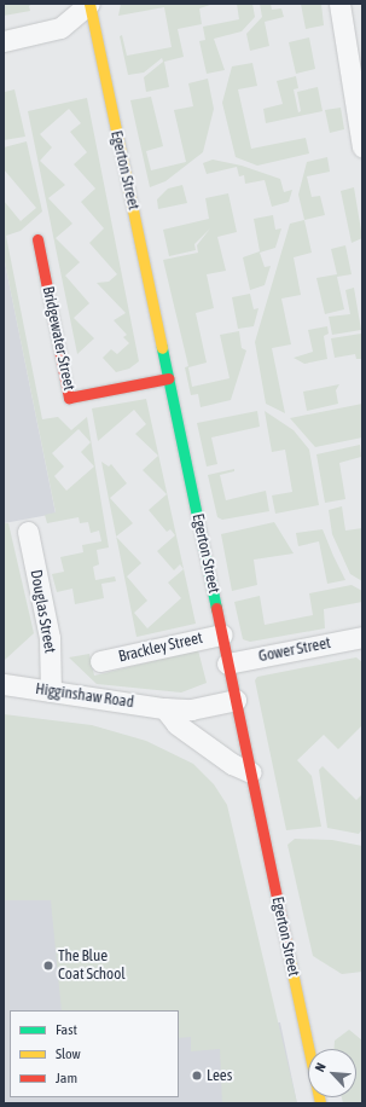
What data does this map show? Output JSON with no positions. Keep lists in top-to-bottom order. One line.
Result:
{"streets":{"street":["Egerton Street","Bridgewater Street","Douglas Street","Brackley Street","Gower Street","Higginshaw Road"]},"crossings":[["Egerton Street","Bridgewater Street"],["Egerton Street","Brackley Street"],["Egerton Street","Gower Street"],["Egerton Street","Higginshaw Road"],["Douglas Street","Higginshaw Road"]],"places":["The Blue Coat School","Lees"],"legend":["Fast","Slow","Jam"],"north":"top left"}
